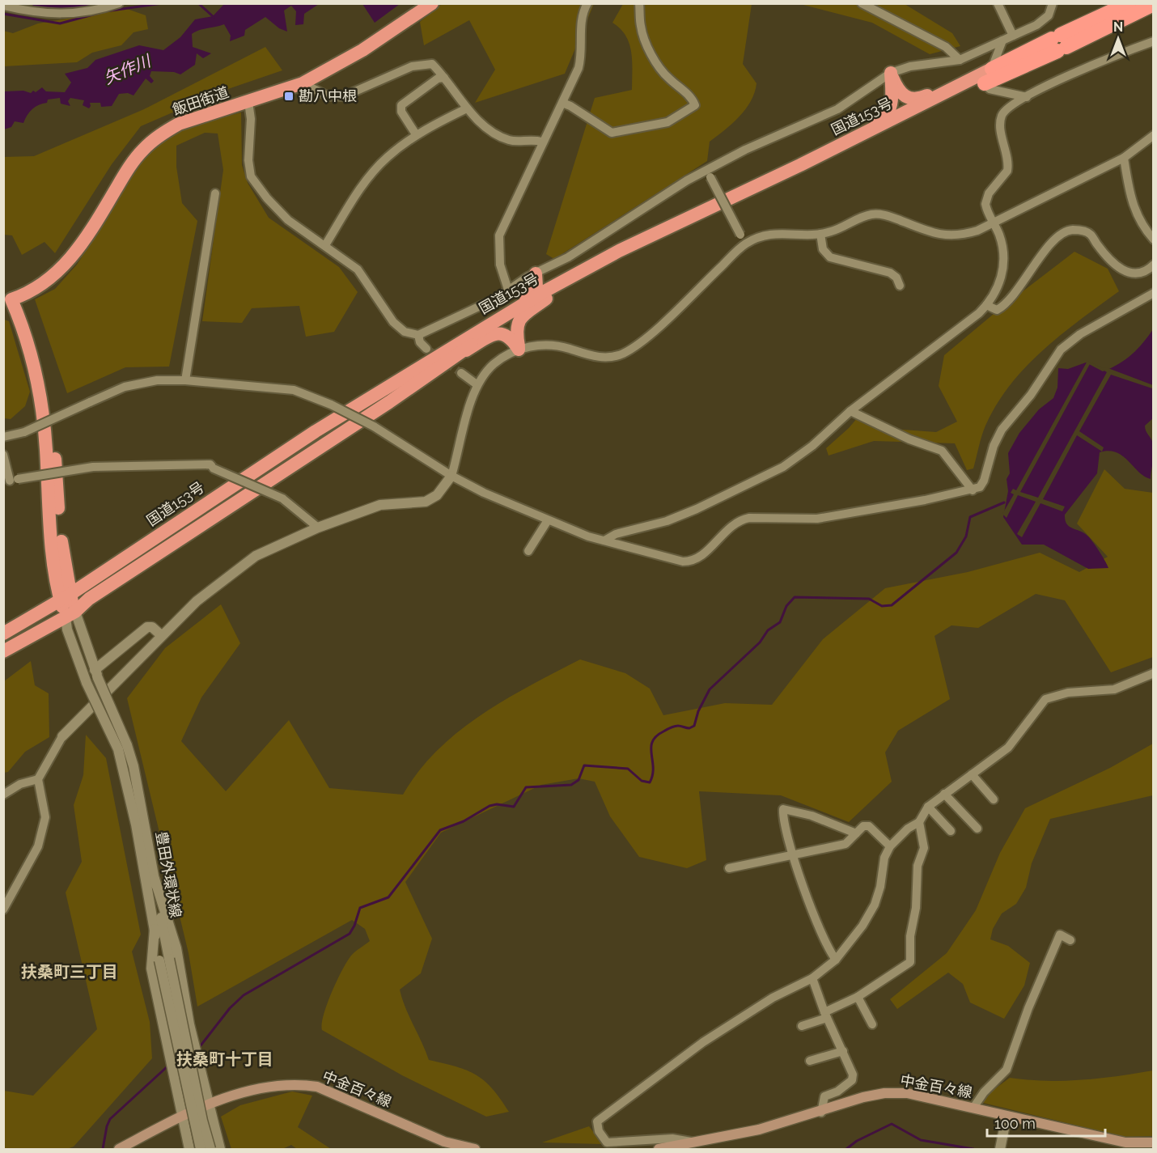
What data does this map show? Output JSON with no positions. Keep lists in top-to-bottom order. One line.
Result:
{"streets":{"highway":["飯田街道","国道153号"],"main road":["中金百々線"],"street":["豊田外環状線"]},"crossings":[["国道153号","豊田外環状線"]],"districts":["扶桑町三丁目","扶桑町十丁目"],"water":["矢作川"],"places":{"transit":["勘八中根"]},"scale_bar":"100 m","north":"top"}
